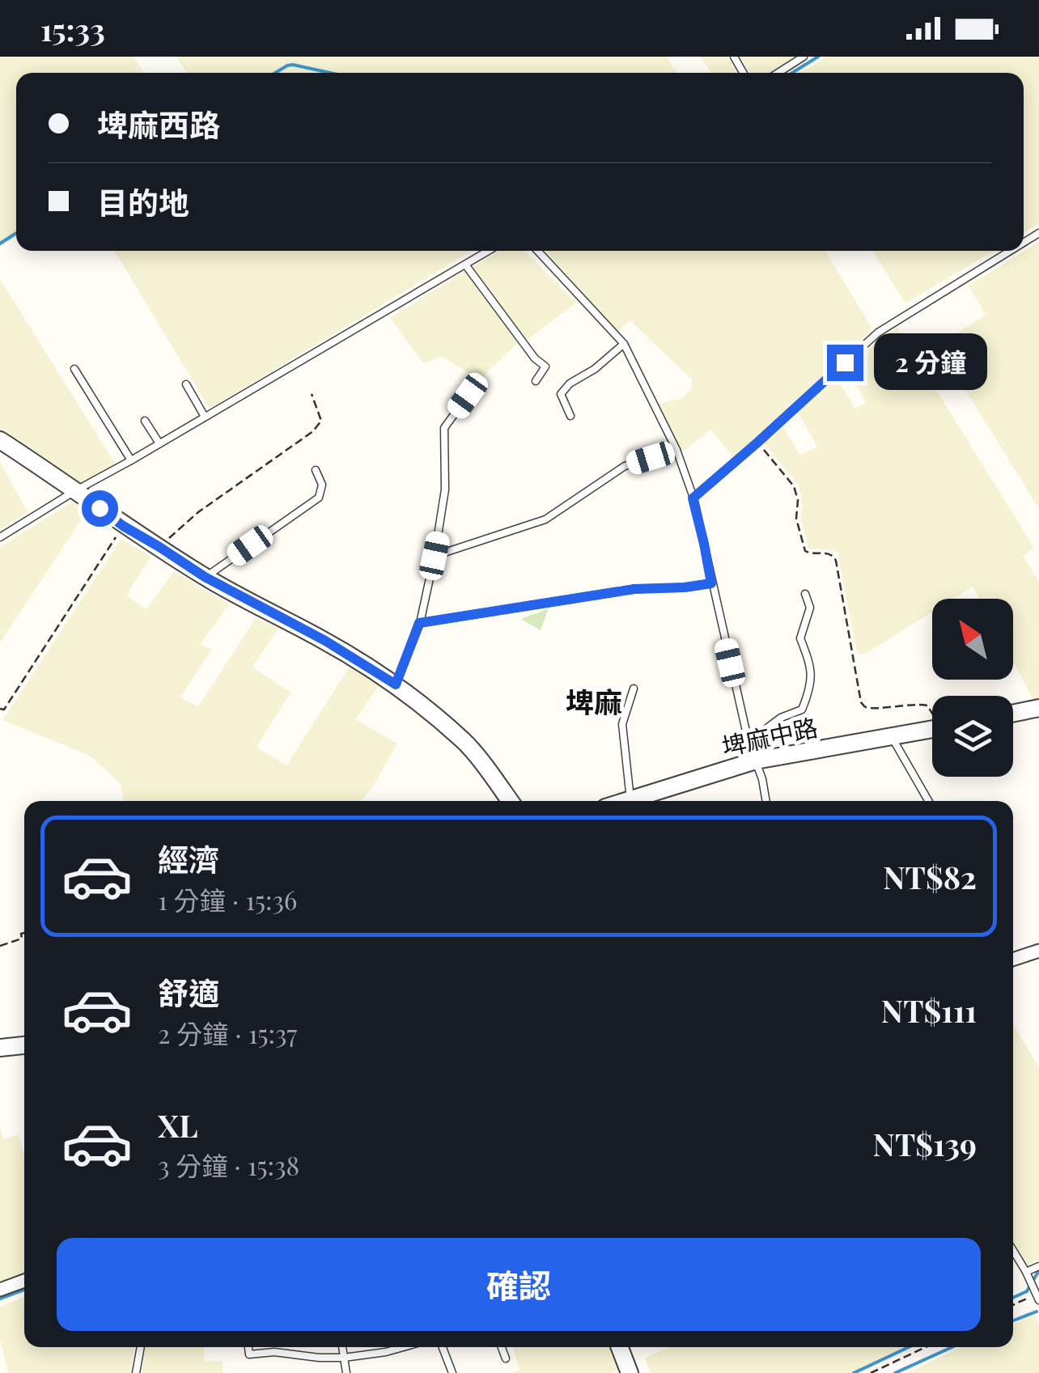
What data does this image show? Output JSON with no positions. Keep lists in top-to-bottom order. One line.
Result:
{"streets":{"street":["埤麻中路"]},"districts":["埤麻"],"north":"top left","page":{"status":"15:33","banner":["埤麻西路","目的地"],"bubble":"2 分鐘","list":[{"name":"經濟","note":"1 分鐘 · 15:36","value":"NT$82"},{"name":"舒適","note":"2 分鐘 · 15:37","value":"NT$111"},{"name":"XL","note":"3 分鐘 · 15:38","value":"NT$139"}],"buttons":"確認"}}
